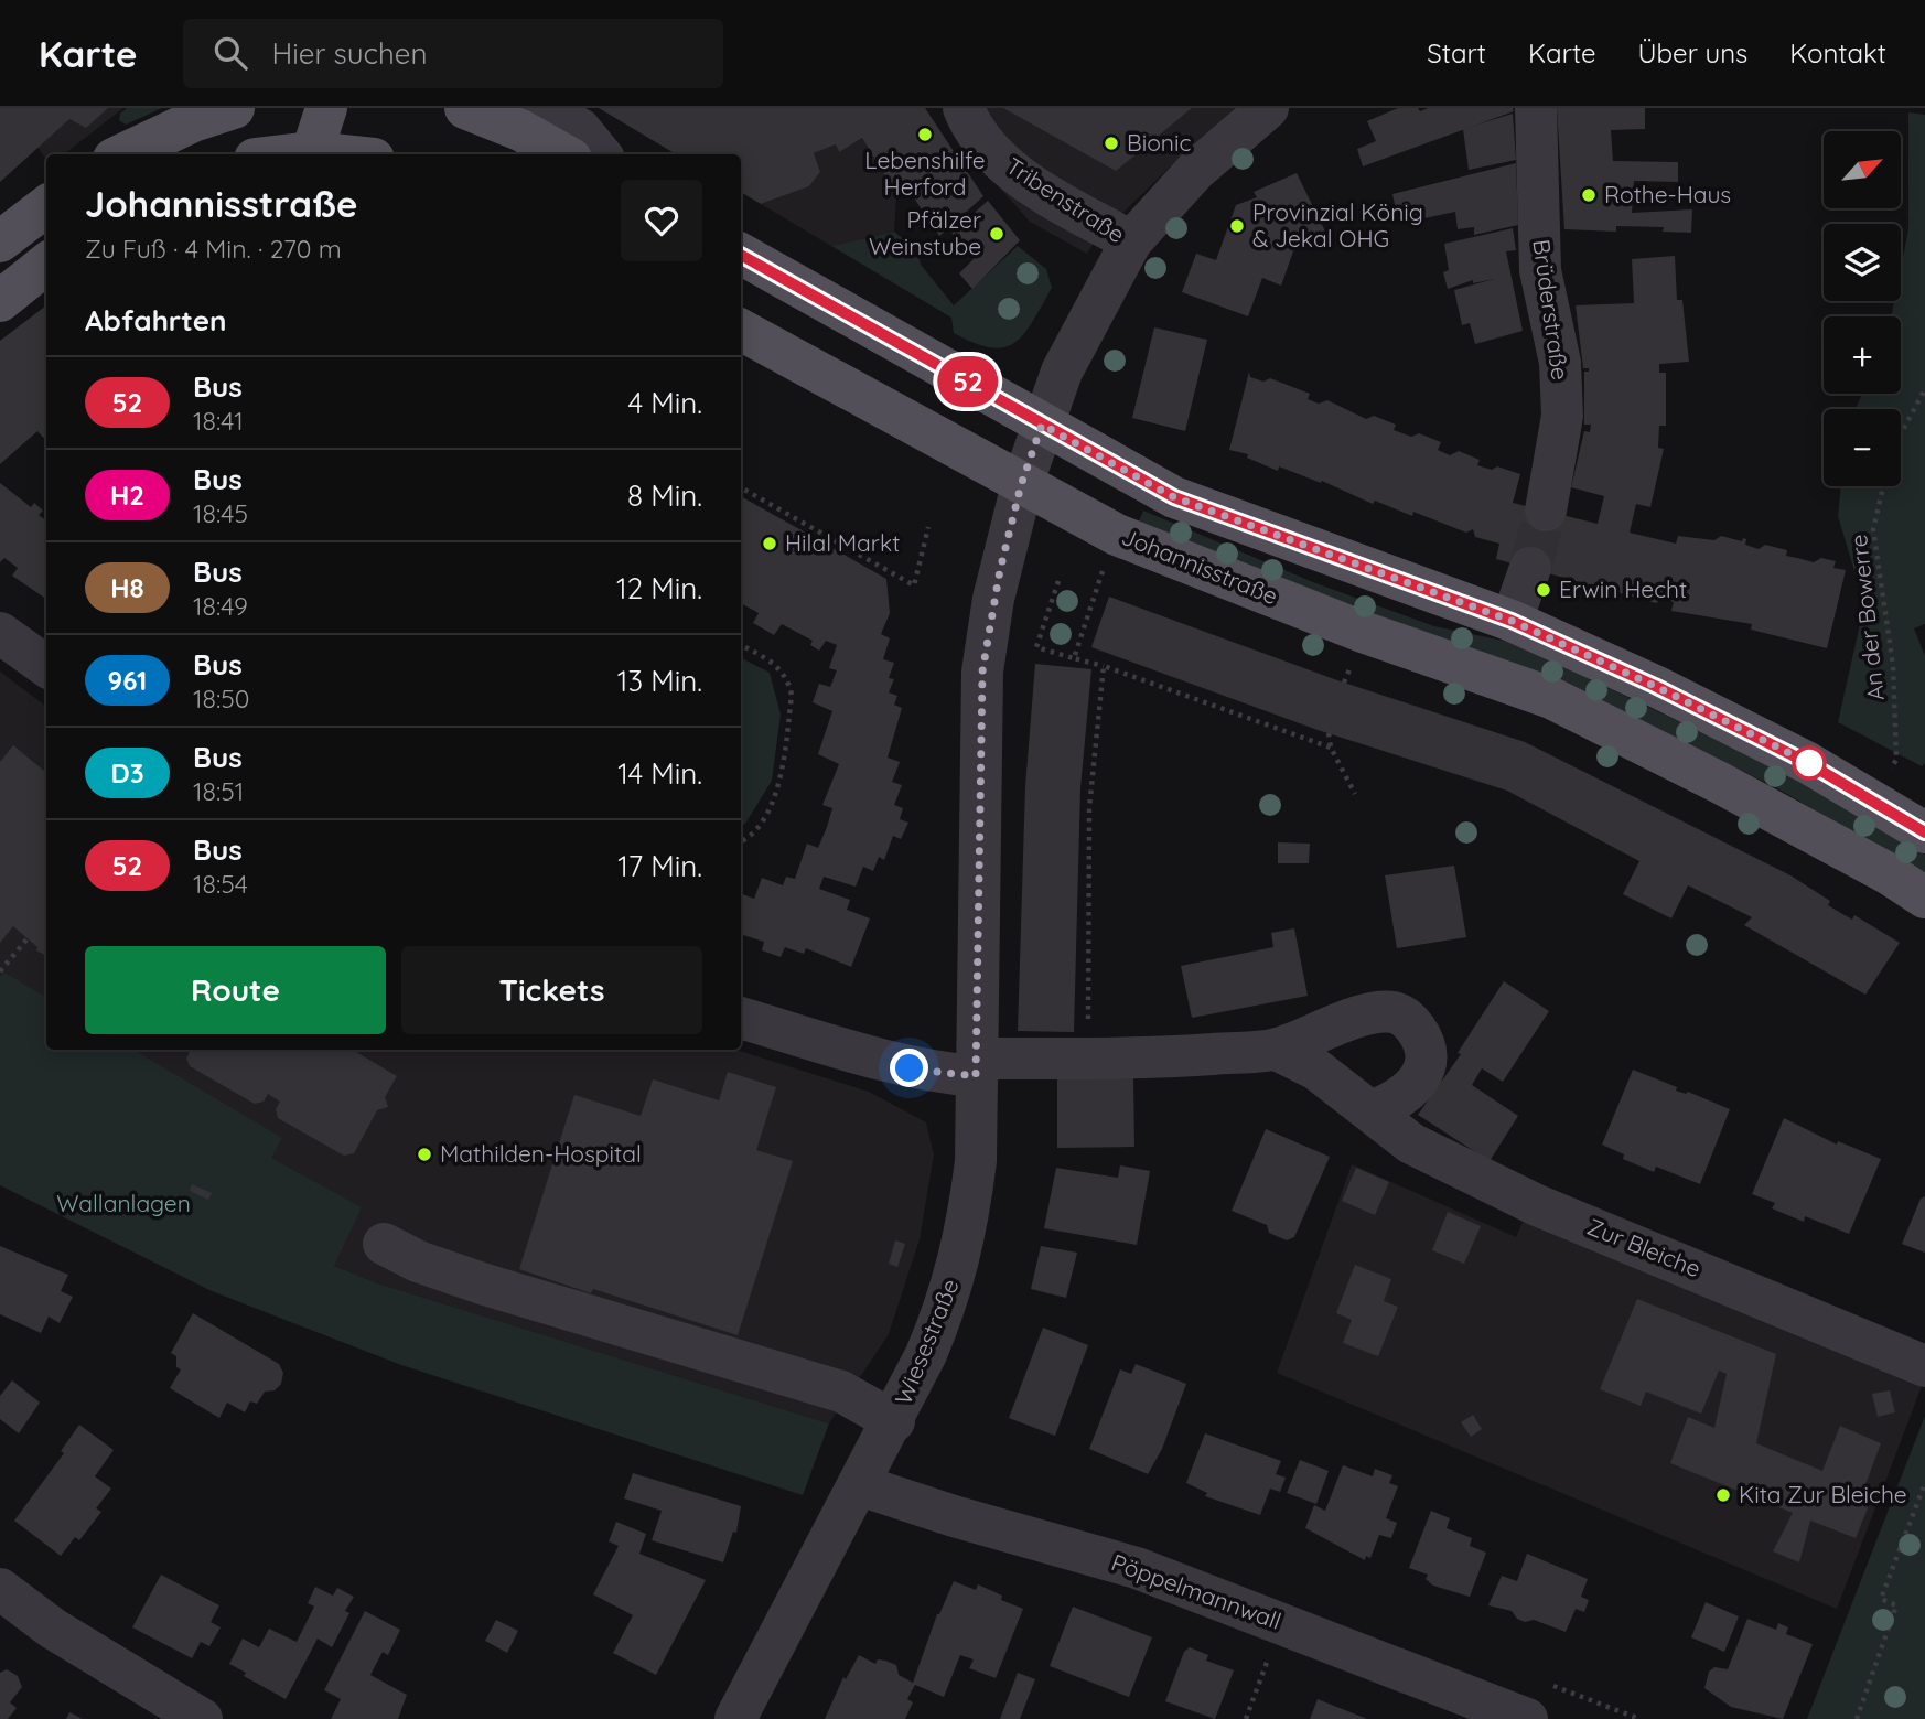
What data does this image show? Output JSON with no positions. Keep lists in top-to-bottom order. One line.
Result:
{"streets":{"main road":["Johannisstraße"],"street":["Tribenstraße","Brüderstraße","Zur Bleiche","Wiesestraße","Pöppelmannwall"],"path":["An der Bowerre"]},"crossings":[["Tribenstraße","Wiesestraße"],["Johannisstraße","Wiesestraße"],["Zur Bleiche","Wiesestraße"],["Wiesestraße","Pöppelmannwall"]],"parks":["Wallanlagen"],"places":["Lebenshilfe Herford","Bionic","Rothe-Haus","Provinzial König & Jekal OHG","Pfälzer Weinstube","Hilal Markt","Erwin Hecht","Mathilden-Hospital","Kita Zur Bleiche"],"lines":["bus line 52"],"north":"top right","page":{"header":"Karte","search":"Hier suchen","nav":["Start","Karte","Über uns","Kontakt"],"on_map":"52","map_buttons":["+","−"],"heading":[["Johannisstraße","Zu Fuß · 4 Min. · 270 m"],"Abfahrten"],"list":[{"mark":"52","name":"Bus","note":"18:41","value":"4 Min."},{"mark":"H2","name":"Bus","note":"18:45","value":"8 Min."},{"mark":"H8","name":"Bus","note":"18:49","value":"12 Min."},{"mark":"961","name":"Bus","note":"18:50","value":"13 Min."},{"mark":"D3","name":"Bus","note":"18:51","value":"14 Min."},{"mark":"52","name":"Bus","note":"18:54","value":"17 Min."}],"buttons":["Route","Tickets"]}}
